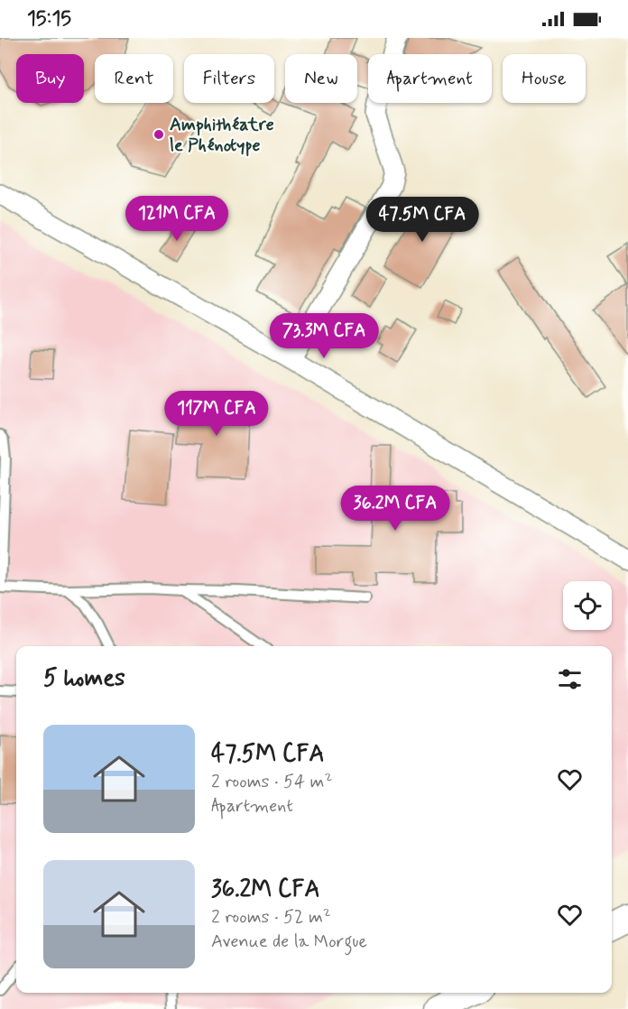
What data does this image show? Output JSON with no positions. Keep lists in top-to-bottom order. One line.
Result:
{"places":["Amphithéatre le Phénotype"],"page":{"status":"15:15","chip":["Buy","Rent","Filters","New","Apartment","House"],"price":["121M CFA","47.5M CFA","73.3M CFA","117M CFA","36.2M CFA"],"heading":"5 homes","list":[{"name":"47.5M CFA","note":"2 rooms · 54 m² · Apartment"},{"name":"36.2M CFA","note":"2 rooms · 52 m² · Avenue de la Morgue"}]}}
